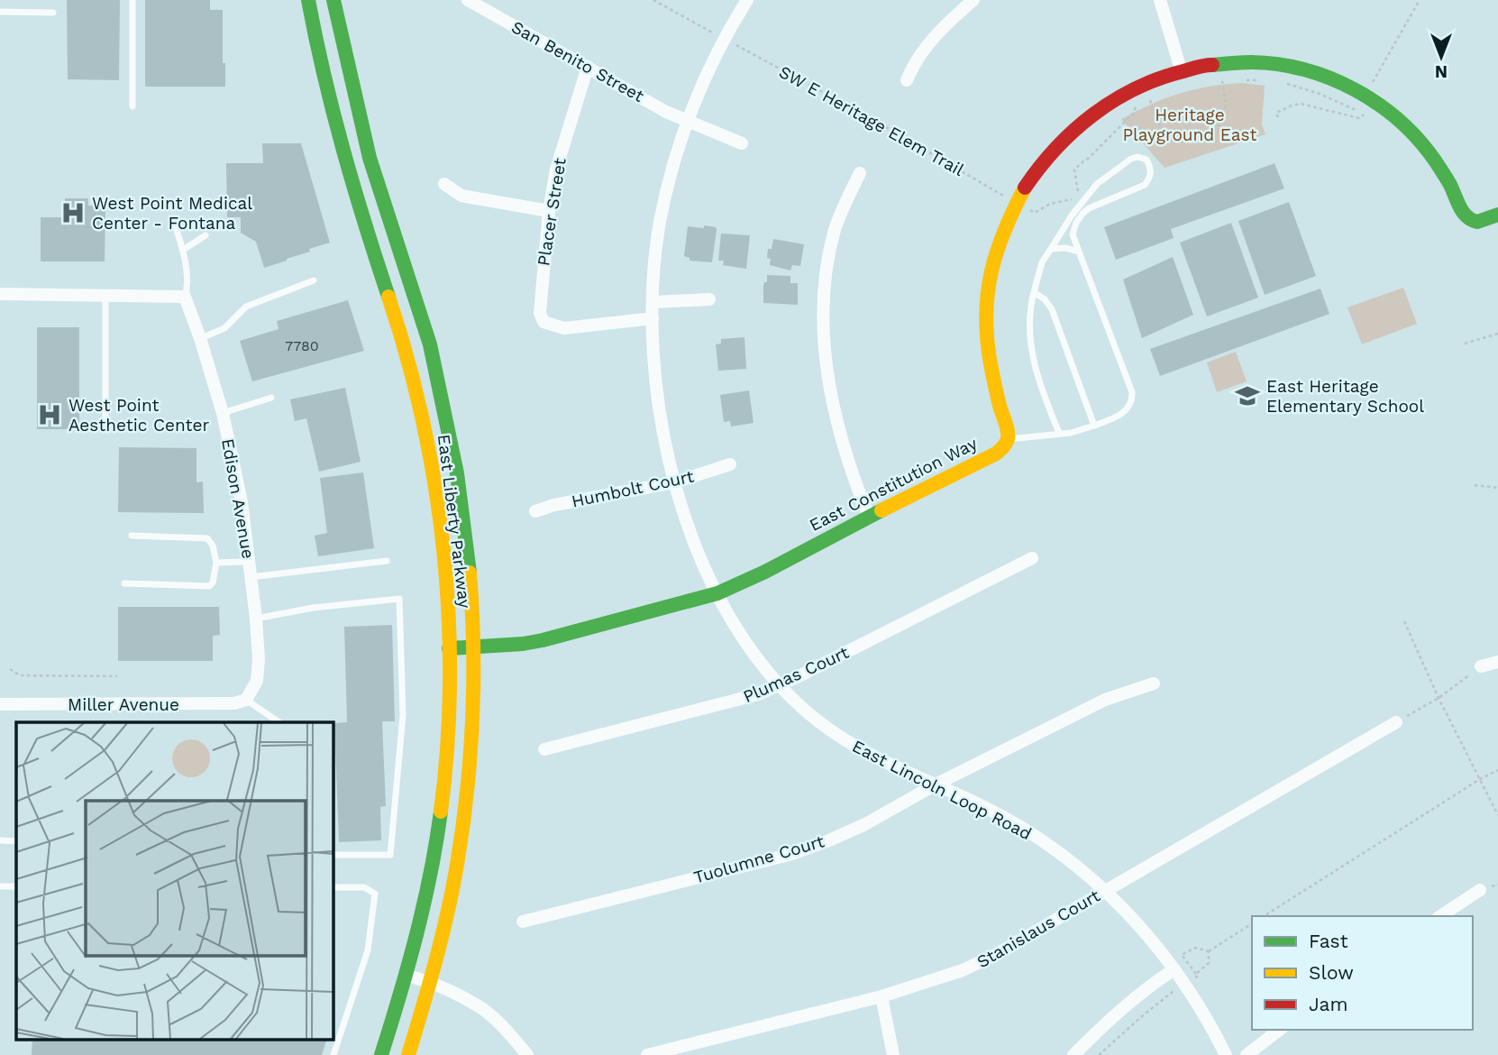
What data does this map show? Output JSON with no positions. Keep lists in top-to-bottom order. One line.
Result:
{"streets":{"street":["San Benito Street","Placer Street","East Constitution Way","Humbolt Court","Edison Avenue","East Liberty Parkway","Plumas Court","Miller Avenue","East Lincoln Loop Road","Tuolumne Court","Stanislaus Court"],"path":["SW E Heritage Elem Trail"]},"crossings":[["San Benito Street","Placer Street"],["San Benito Street","East Lincoln Loop Road"],["Placer Street","East Lincoln Loop Road"],["East Constitution Way","East Liberty Parkway"],["East Constitution Way","East Lincoln Loop Road"],["Humbolt Court","East Lincoln Loop Road"],["Edison Avenue","Miller Avenue"],["Plumas Court","East Lincoln Loop Road"],["East Lincoln Loop Road","Tuolumne Court"],["East Lincoln Loop Road","Stanislaus Court"]],"parks":["Heritage Playground East"],"places":{"hospital":["West Point Medical Center - Fontana","West Point Aesthetic Center"],"school or university":["East Heritage Elementary School"]},"house_numbers":["7780"],"legend":["Fast","Slow","Jam"],"north":"bottom"}
